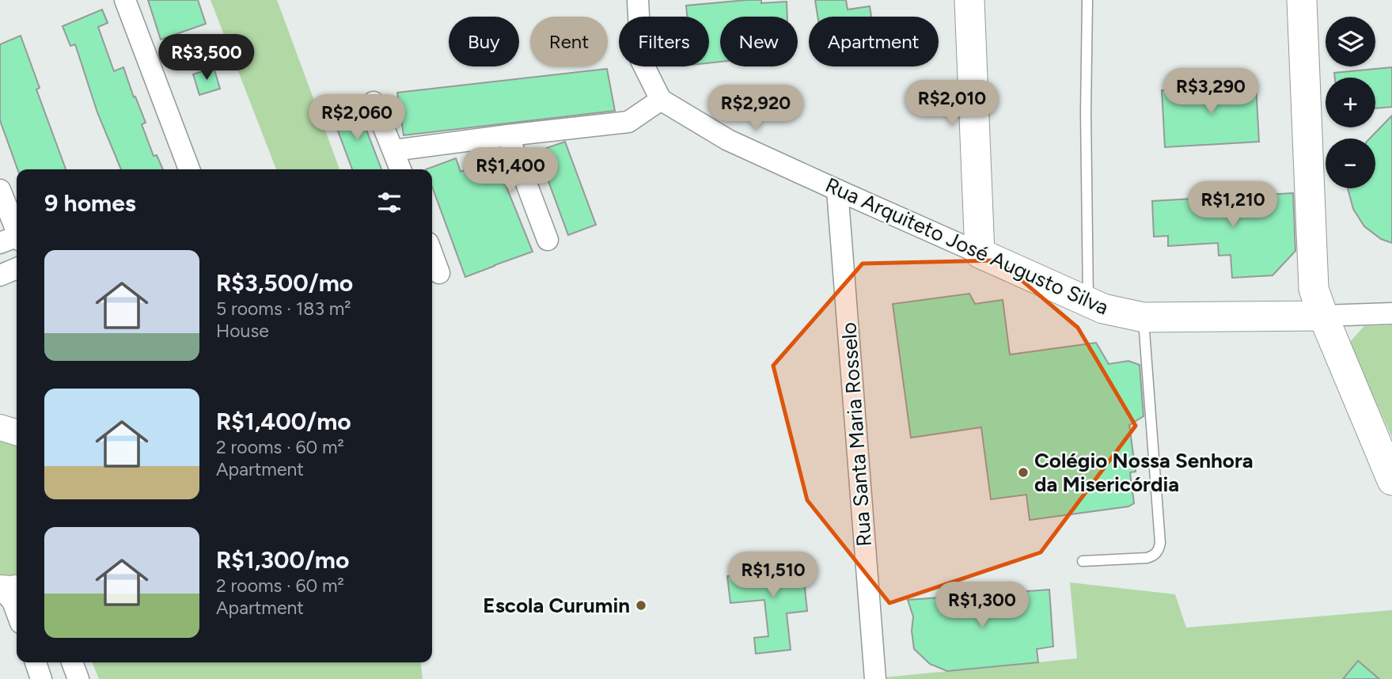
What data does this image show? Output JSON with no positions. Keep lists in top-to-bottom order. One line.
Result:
{"streets":{"main road":["Rua Arquiteto José Augusto Silva"],"street":["Rua Santa Maria Rosselo"]},"crossings":[["Rua Arquiteto José Augusto Silva","Rua Santa Maria Rosselo"]],"places":["Colégio Nossa Senhora da Misericórdia","Escola Curumin"],"page":{"map_buttons":["+","−"],"chip":["Buy","Rent","Filters","New","Apartment"],"price":["R$3,500","R$3,290","R$2,010","R$2,920","R$2,060","R$1,400","R$1,210","R$1,510","R$1,300"],"heading":"9 homes","list":[{"name":"R$3,500/mo","note":"5 rooms · 183 m² · House"},{"name":"R$1,400/mo","note":"2 rooms · 60 m² · Apartment"},{"name":"R$1,300/mo","note":"2 rooms · 60 m² · Apartment"}]}}
